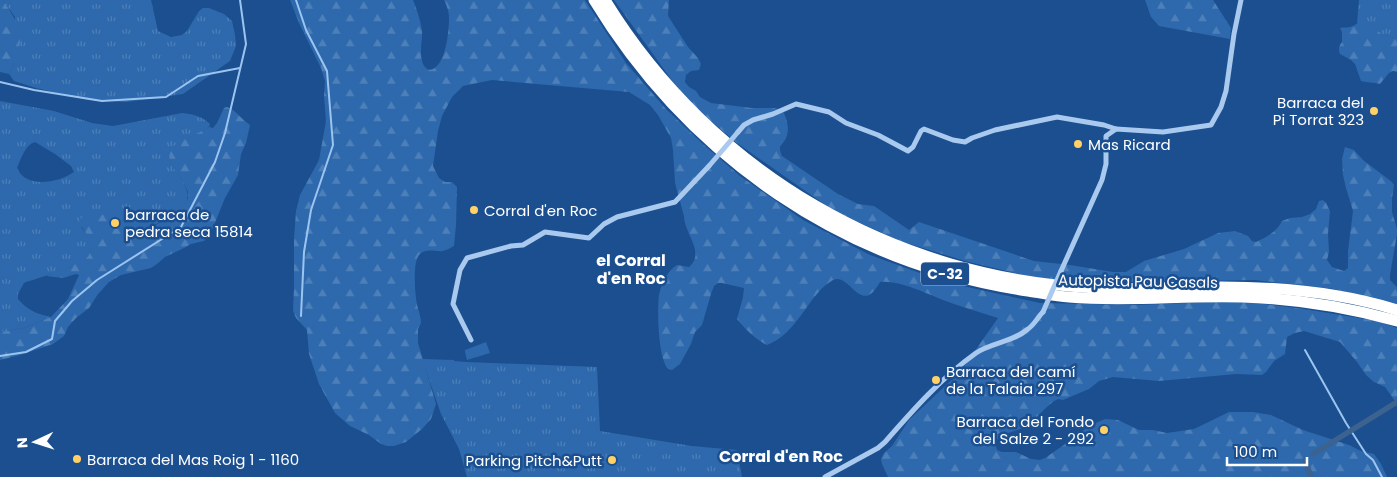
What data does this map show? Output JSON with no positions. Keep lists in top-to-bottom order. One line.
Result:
{"streets":{"highway":["C-32","Autopista Pau Casals"]},"districts":["el Corral d'en Roc","Corral d'en Roc"],"places":["Barraca del Pi Torrat 323","Mas Ricard","Corral d'en Roc","barraca de pedra seca 15814","Barraca del camí de la Talaia 297","Barraca del Fondo del Salze 2 - 292","Barraca del Mas Roig 1 - 1160","Parking Pitch&Putt"],"scale_bar":"100 m","north":"left"}
